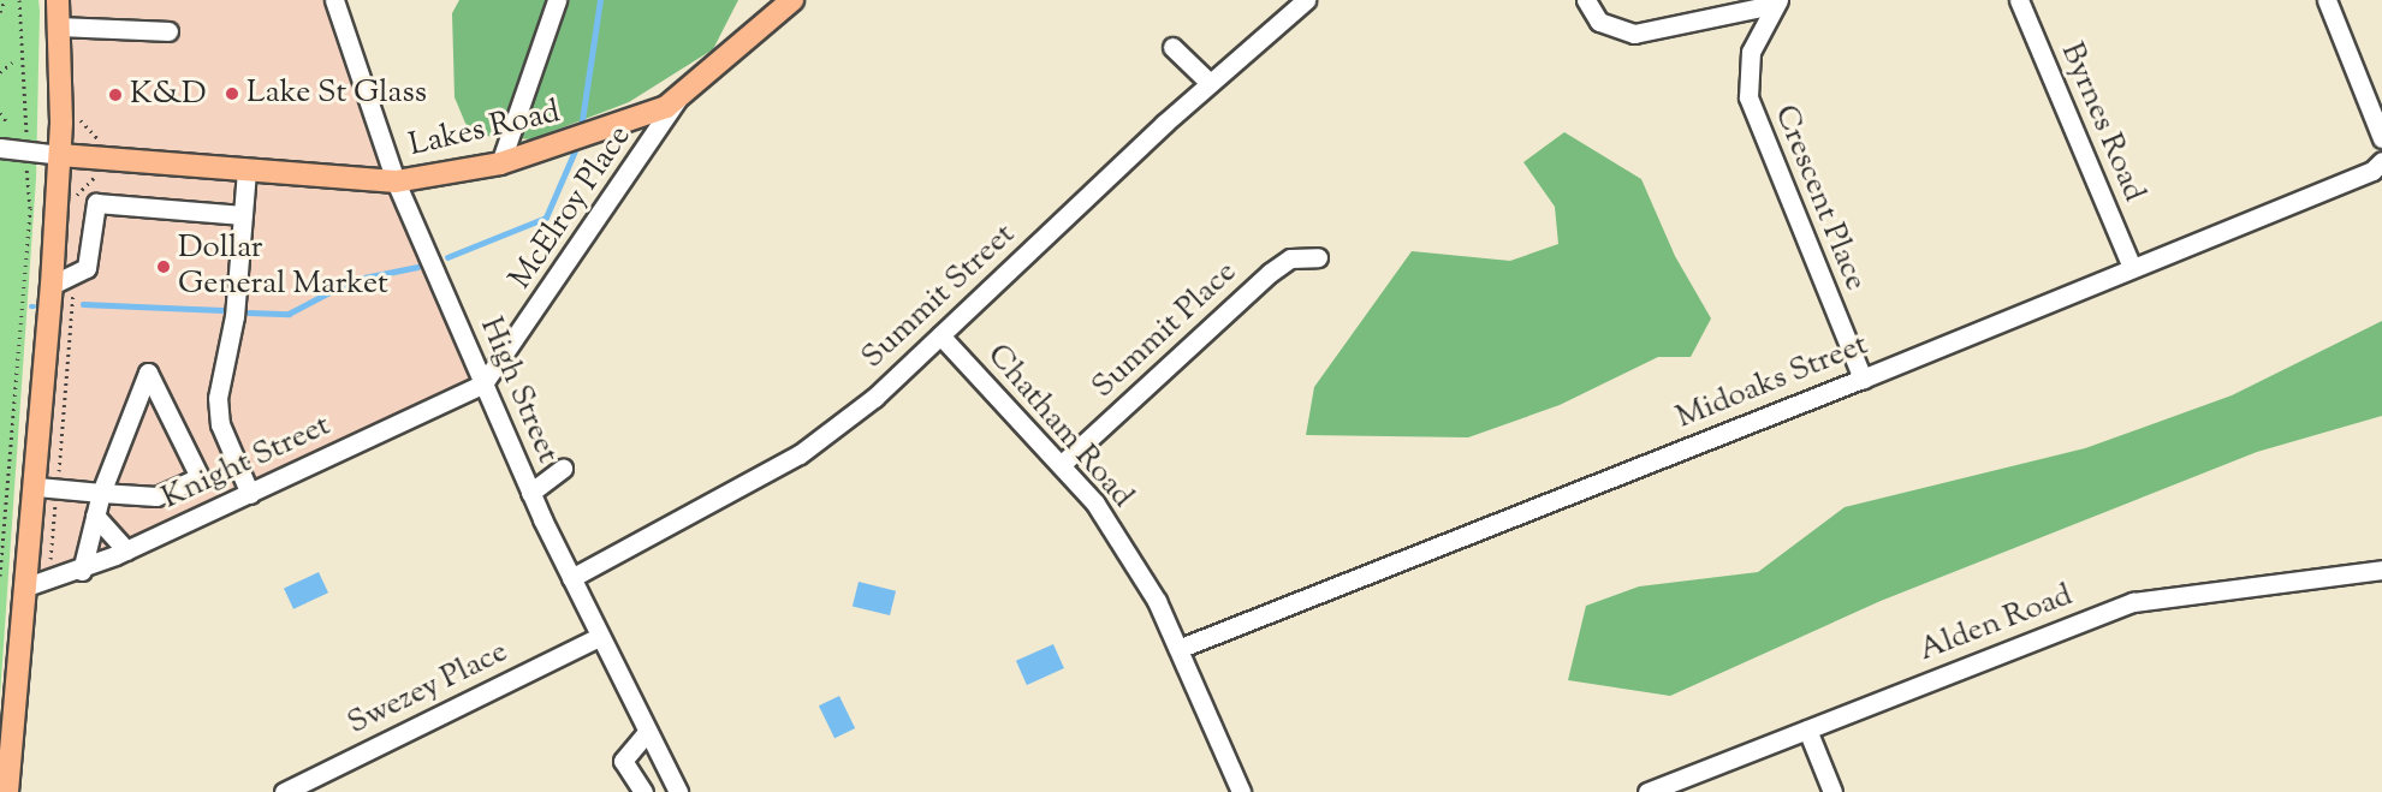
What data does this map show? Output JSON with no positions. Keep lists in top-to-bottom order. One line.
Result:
{"streets":{"main road":["Lakes Road"],"street":["Byrnes Road","Crescent Place","McElroy Place","Summit Street","Summit Place","Midoaks Street","High Street","Chatham Road","Knight Street","Alden Road","Swezey Place"]},"crossings":[["Byrnes Road","Midoaks Street"],["Lakes Road","McElroy Place"],["Lakes Road","High Street"],["Crescent Place","Midoaks Street"],["McElroy Place","High Street"],["McElroy Place","Knight Street"],["Summit Street","High Street"],["Summit Street","Chatham Road"],["Summit Place","Chatham Road"],["Midoaks Street","Chatham Road"],["High Street","Knight Street"],["High Street","Swezey Place"]],"places":["Lake St Glass","K&D","Dollar General Market"]}
